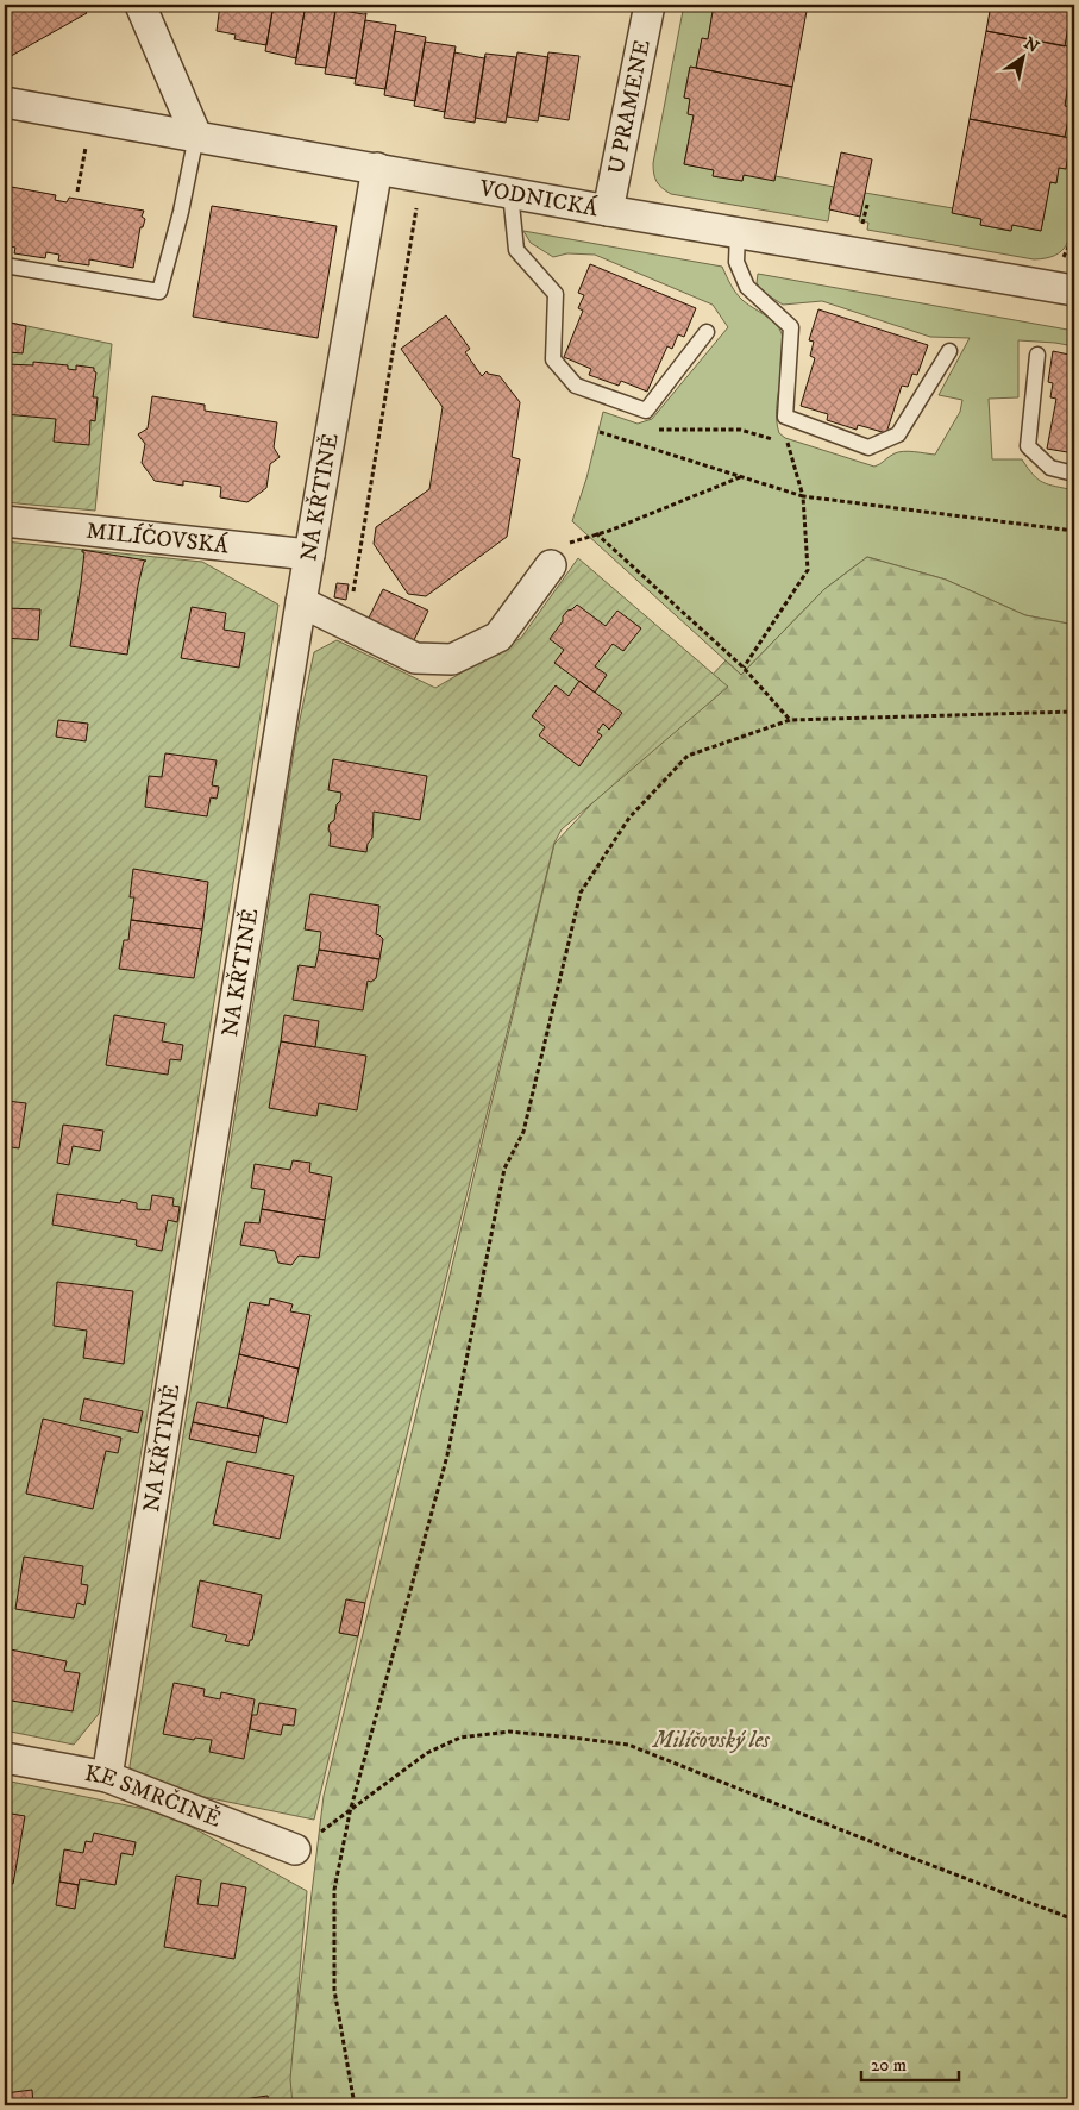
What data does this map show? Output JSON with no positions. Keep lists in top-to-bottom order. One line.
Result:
{"streets":{"street":["U PRAMENE","VODNICKÁ","NA KŘTINĚ","MILÍČOVSKÁ","KE SMRČINĚ"]},"crossings":[["U PRAMENE","VODNICKÁ"],["VODNICKÁ","NA KŘTINĚ"],["NA KŘTINĚ","MILÍČOVSKÁ"],["NA KŘTINĚ","KE SMRČINĚ"]],"parks":["Milíčovský les"],"scale_bar":"20 m","north":"top right"}
